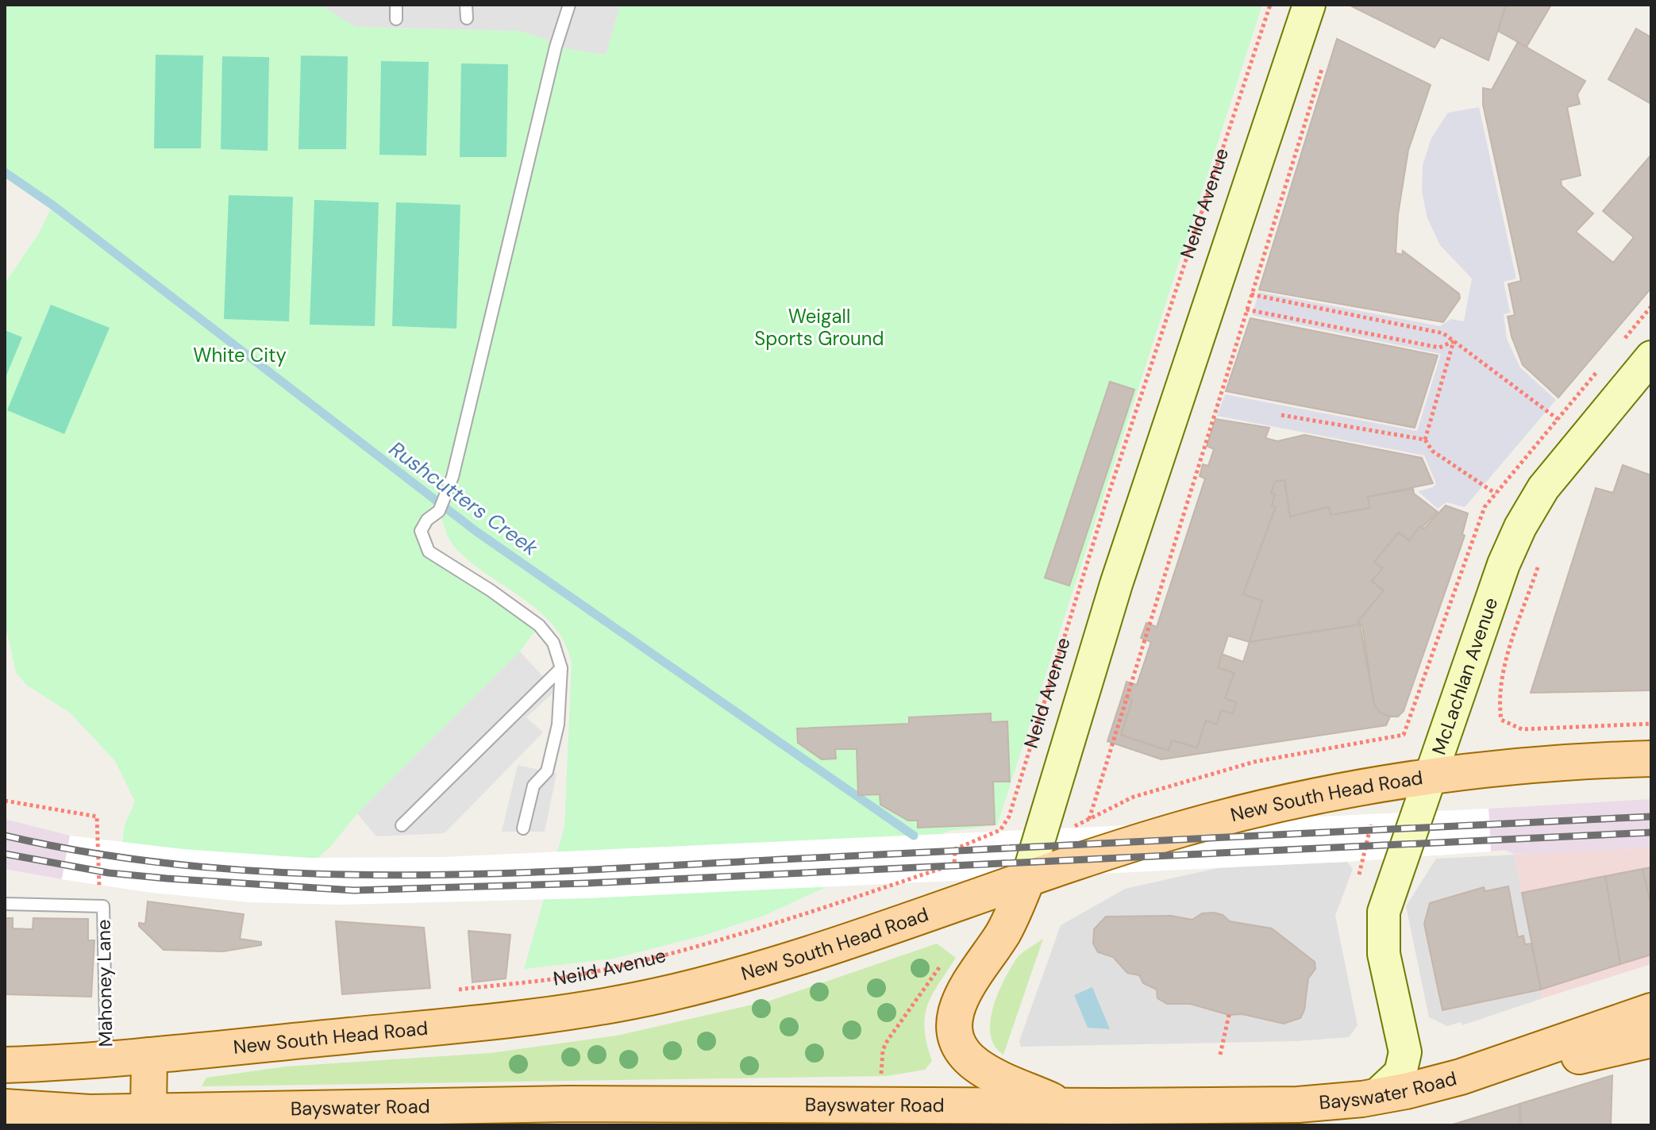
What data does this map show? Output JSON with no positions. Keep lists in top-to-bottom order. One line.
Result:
{"streets":{"main road":["Neild Avenue","McLachlan Avenue","New South Head Road","Bayswater Road"],"lane":["Mahoney Lane"]},"crossings":[["Neild Avenue","New South Head Road"],["McLachlan Avenue","New South Head Road"],["McLachlan Avenue","Bayswater Road"],["New South Head Road","Mahoney Lane"]],"water":["Rushcutters Creek"],"parks":["Weigall Sports Ground","White City"]}
